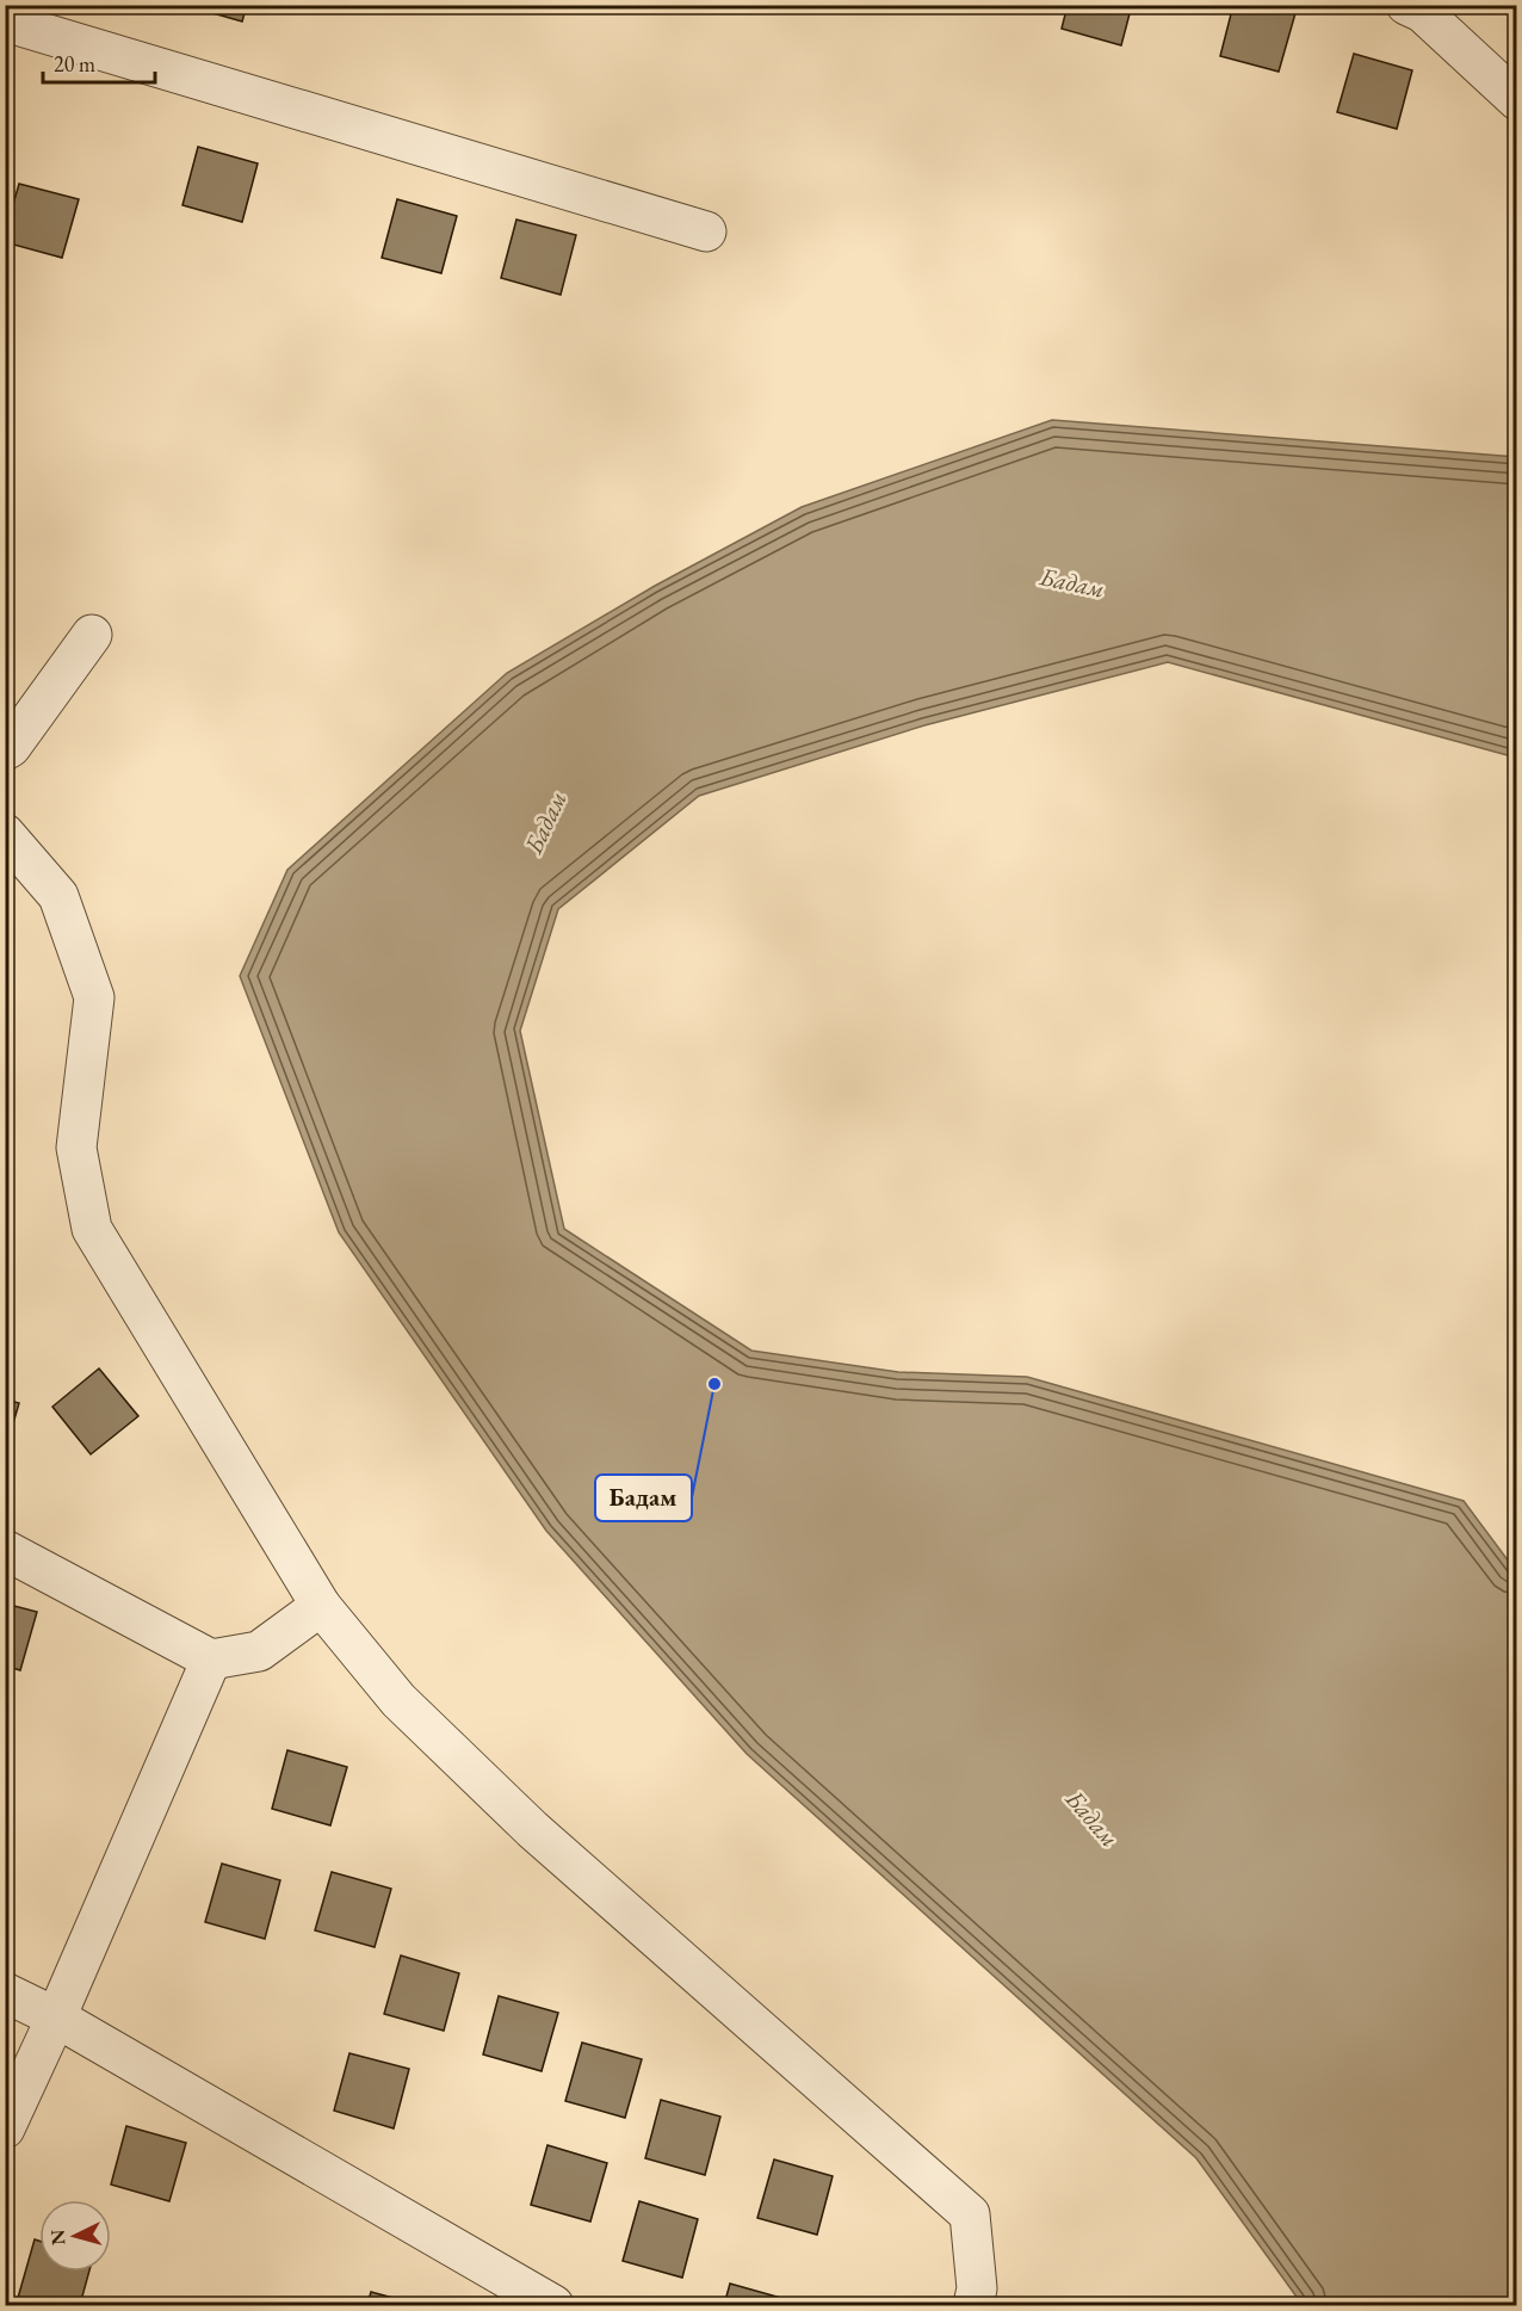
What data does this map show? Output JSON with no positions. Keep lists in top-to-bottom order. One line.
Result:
{"water":["Бадам"],"places":["Бадам"],"scale_bar":"20 m","north":"left"}
